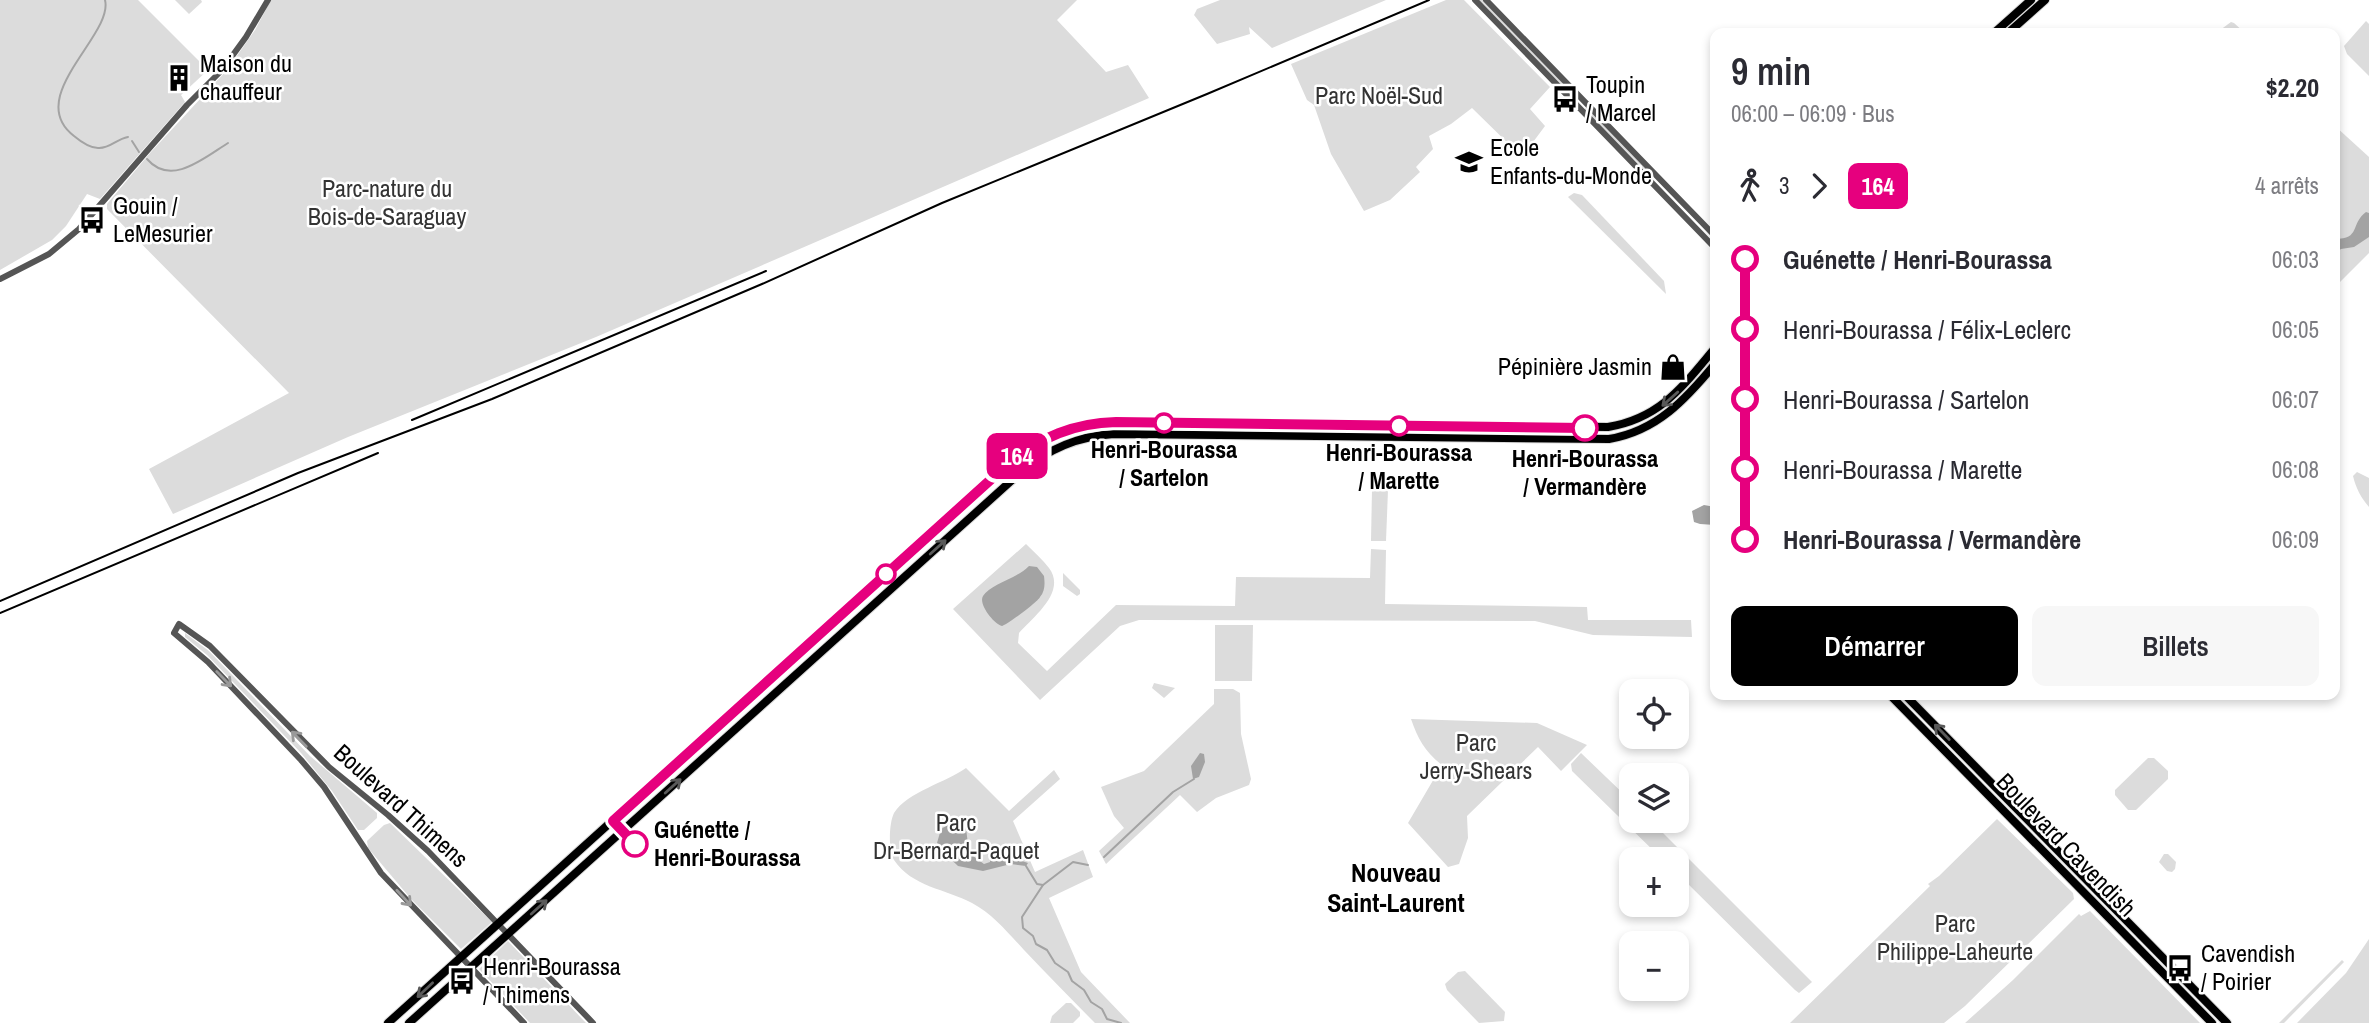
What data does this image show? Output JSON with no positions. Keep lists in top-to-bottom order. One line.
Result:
{"streets":{"main road":["Boulevard Cavendish"],"street":["Boulevard Thimens"]},"districts":["Nouveau Saint-Laurent"],"parks":["Parc Noël-Sud","Parc-nature du Bois-de-Saraguay","Parc Jerry-Shears","Parc Dr-Bernard-Paquet","Parc Philippe-Laheurte"],"places":{"building":["Maison du chauffeur"],"bus stop":["Toupin / Marcel","Gouin / LeMesurier","Cavendish / Poirier","Henri-Bourassa / Thimens"],"school or university":["Ecole Enfants-du-Monde"],"shop":["Pépinière Jasmin"],"other":["Henri-Bourassa / Sartelon","Henri-Bourassa / Marette","Henri-Bourassa / Vermandère","Guénette / Henri-Bourassa"]},"lines":["bus line 164"],"page":{"on_map":"164","heading":["9 min","06:00 – 06:09 · Bus","$2.20"],"legs":["3","164","4 arrêts"],"list":[{"name":"Guénette / Henri-Bourassa","value":"06:03"},{"name":"Henri-Bourassa / Félix-Leclerc","value":"06:05"},{"name":"Henri-Bourassa / Sartelon","value":"06:07"},{"name":"Henri-Bourassa / Marette","value":"06:08"},{"name":"Henri-Bourassa / Vermandère","value":"06:09"}],"buttons":["Démarrer","Billets"],"map_buttons":["+","−"]}}
